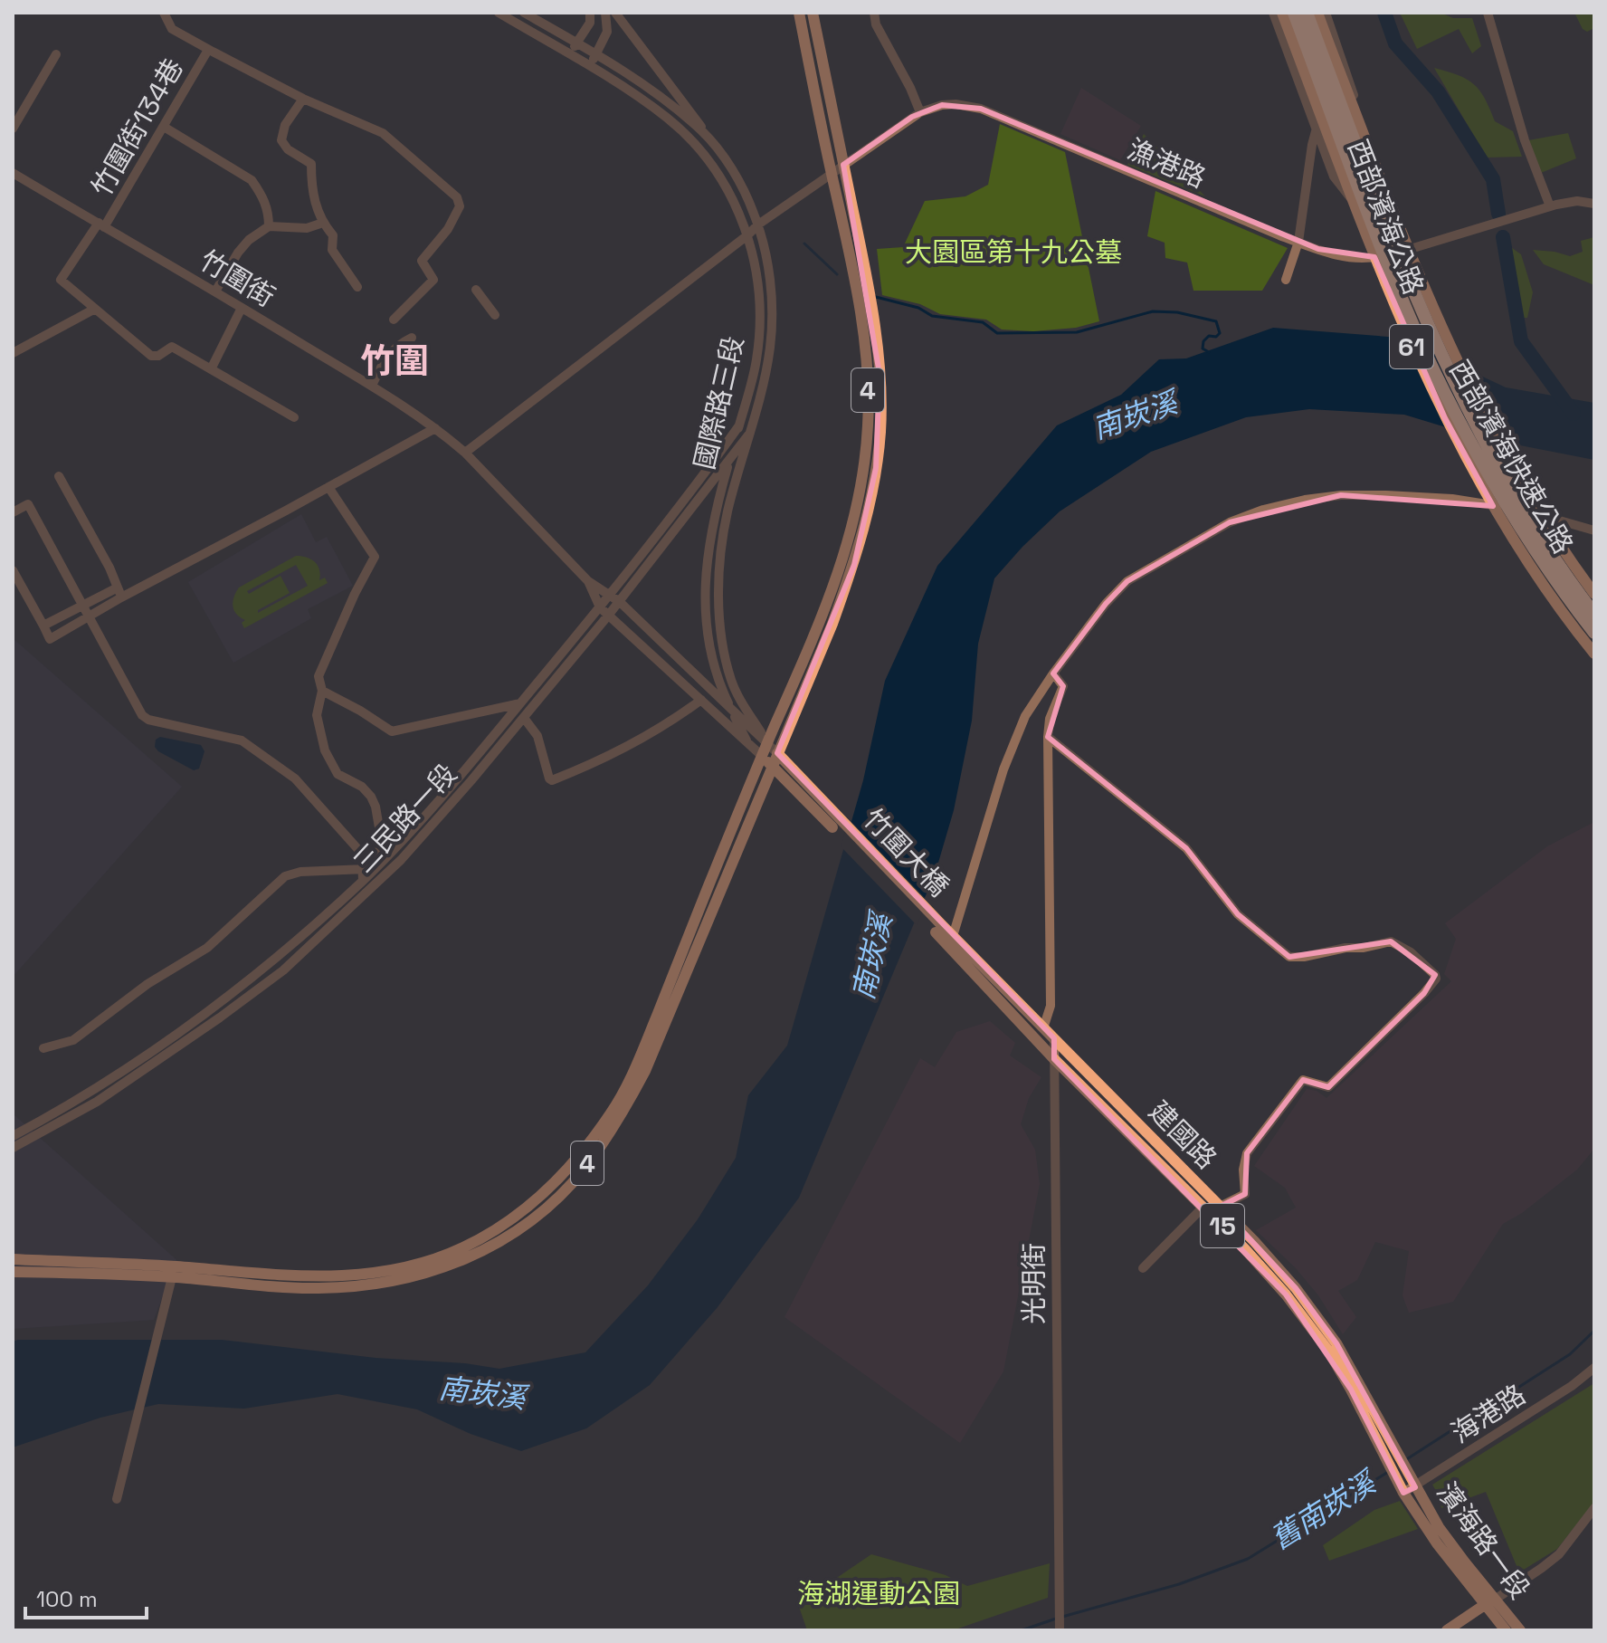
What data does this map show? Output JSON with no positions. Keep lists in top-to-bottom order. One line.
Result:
{"streets":{"highway":["61","西部濱海快速公路"],"main road":["西部濱海公路","4","竹圍大橋","建國路","15","濱海路一段"],"street":["竹圍街134巷","漁港路","竹圍街","國際路三段","三民路一段","光明街","海港路"]},"crossings":[["竹圍街134巷","竹圍街"],["漁港路","4"],["漁港路","國際路三段"],["4","國際路三段"],["4","15"],["國際路三段","三民路一段"],["竹圍大橋","建國路"],["竹圍大橋","15"],["建國路","光明街"],["建國路","海港路"],["建國路","濱海路一段"],["海港路","濱海路一段"]],"districts":["竹圍"],"water":["南崁溪","舊南崁溪"],"parks":["大園區第十九公墓","海湖運動公園"],"scale_bar":"100 m"}
